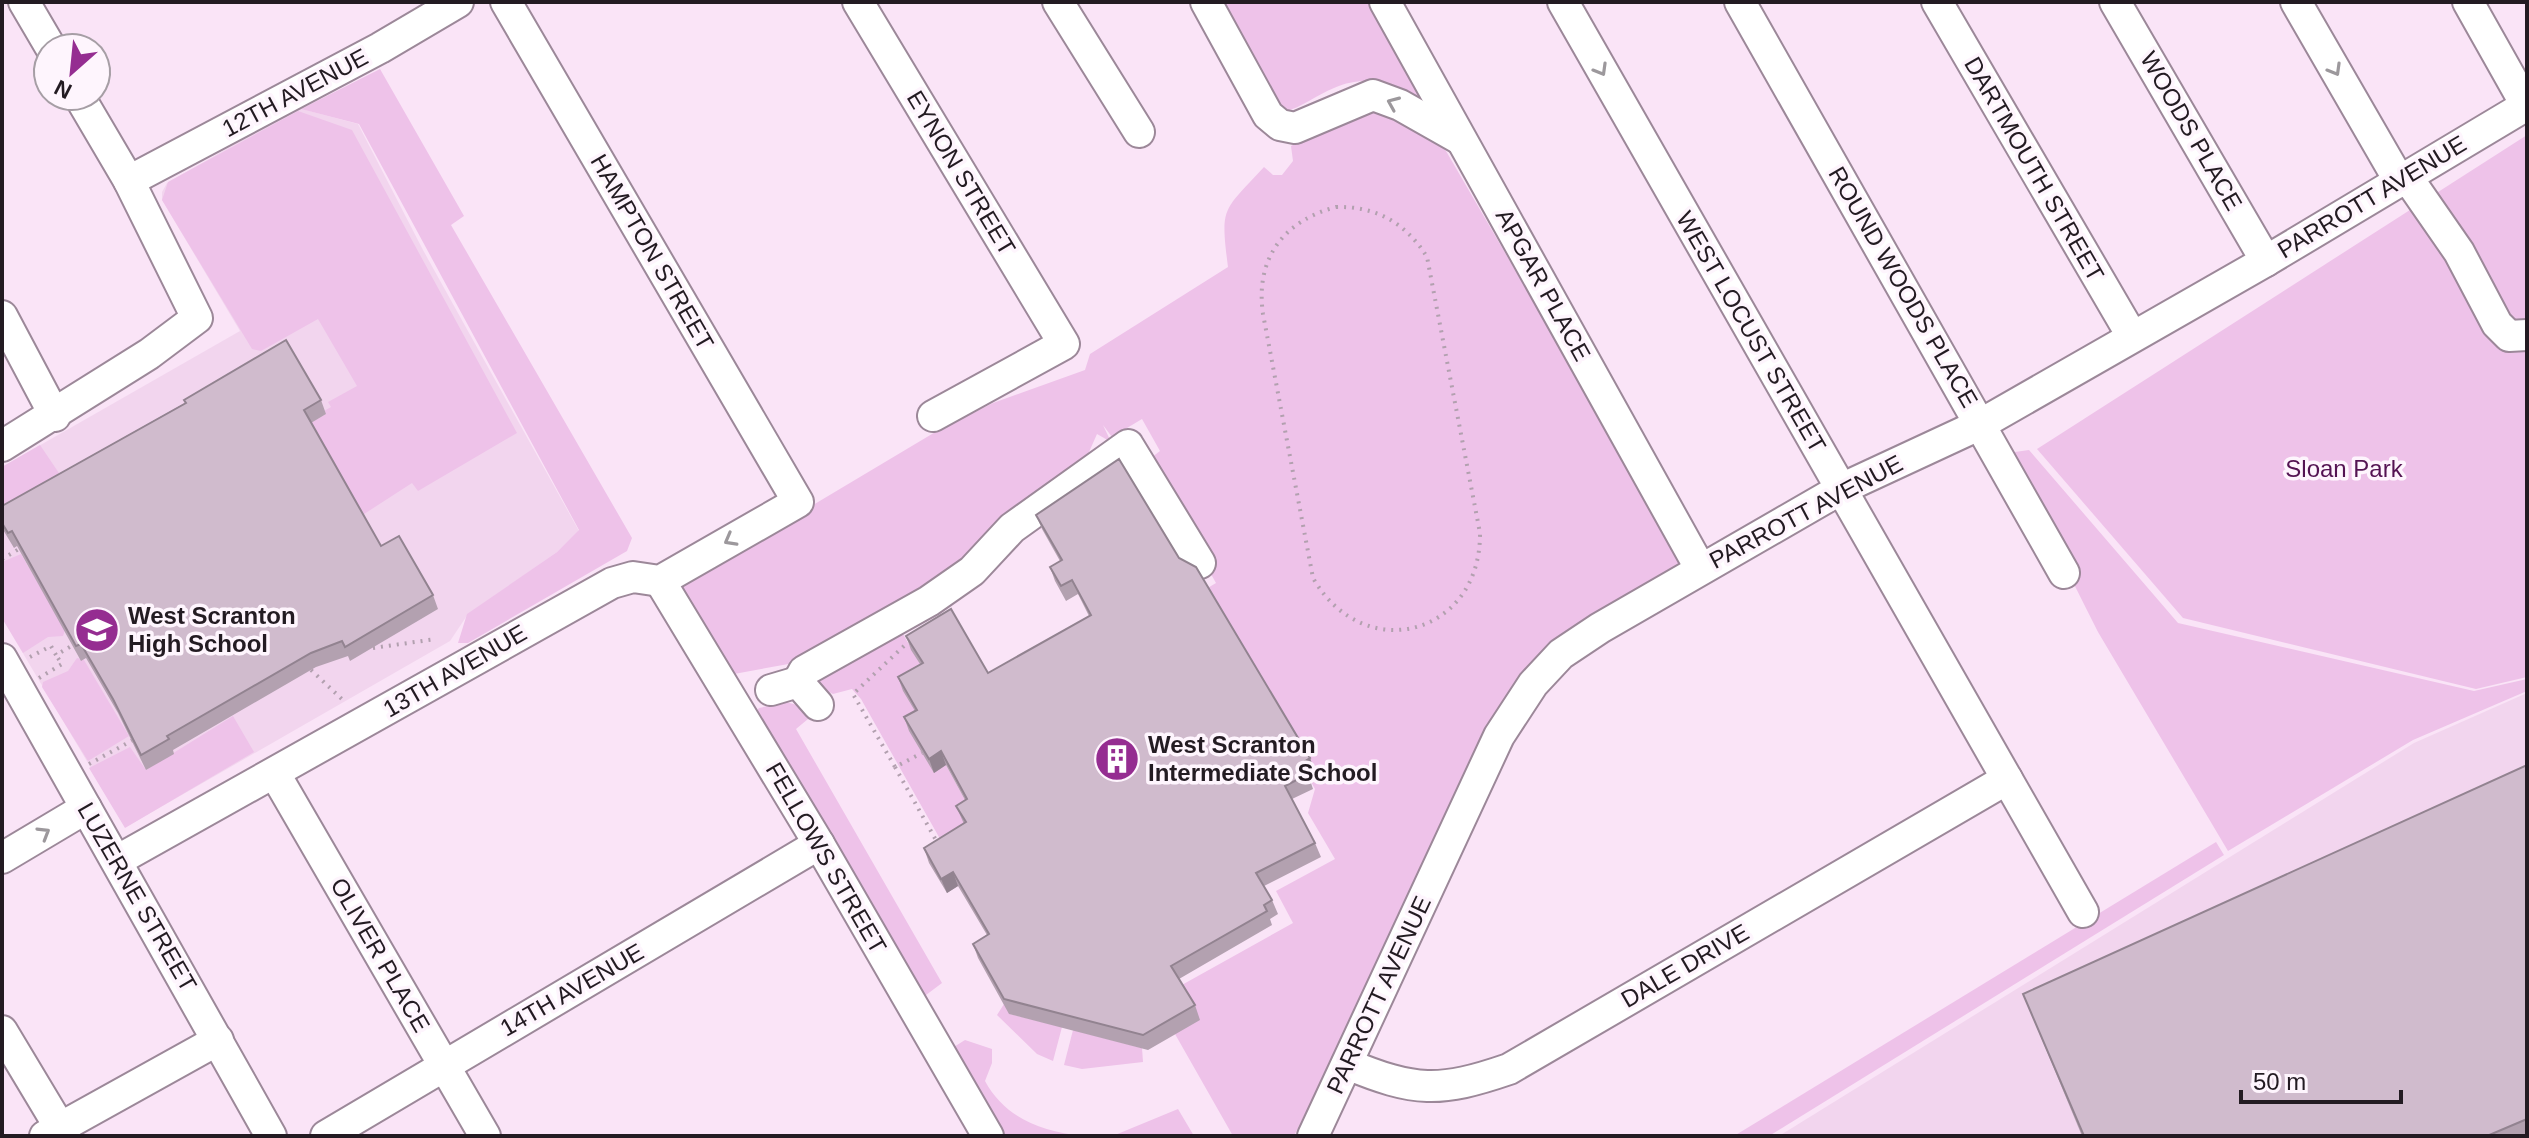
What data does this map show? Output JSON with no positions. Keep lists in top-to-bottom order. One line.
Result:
{"streets":{"street":["12TH AVENUE","WOODS PLACE","DARTMOUTH STREET","EYNON STREET","PARROTT AVENUE","HAMPTON STREET","APGAR PLACE","ROUND WOODS PLACE","WEST LOCUST STREET","13TH AVENUE","FELLOWS STREET","LUZERNE STREET","OLIVER PLACE","DALE DRIVE","14TH AVENUE"]},"crossings":[["WOODS PLACE","PARROTT AVENUE"],["DARTMOUTH STREET","PARROTT AVENUE"],["PARROTT AVENUE","APGAR PLACE"],["PARROTT AVENUE","ROUND WOODS PLACE"],["PARROTT AVENUE","WEST LOCUST STREET"],["PARROTT AVENUE","DALE DRIVE"],["HAMPTON STREET","13TH AVENUE"],["HAMPTON STREET","FELLOWS STREET"],["WEST LOCUST STREET","DALE DRIVE"],["13TH AVENUE","FELLOWS STREET"],["13TH AVENUE","LUZERNE STREET"],["13TH AVENUE","OLIVER PLACE"],["FELLOWS STREET","14TH AVENUE"],["OLIVER PLACE","14TH AVENUE"]],"one_way":["HAMPTON STREET","WEST LOCUST STREET"],"parks":["Sloan Park"],"places":{"school or university":["West Scranton High School"],"building":["West Scranton Intermediate School"]},"scale_bar":"50 m","north":"bottom left"}
